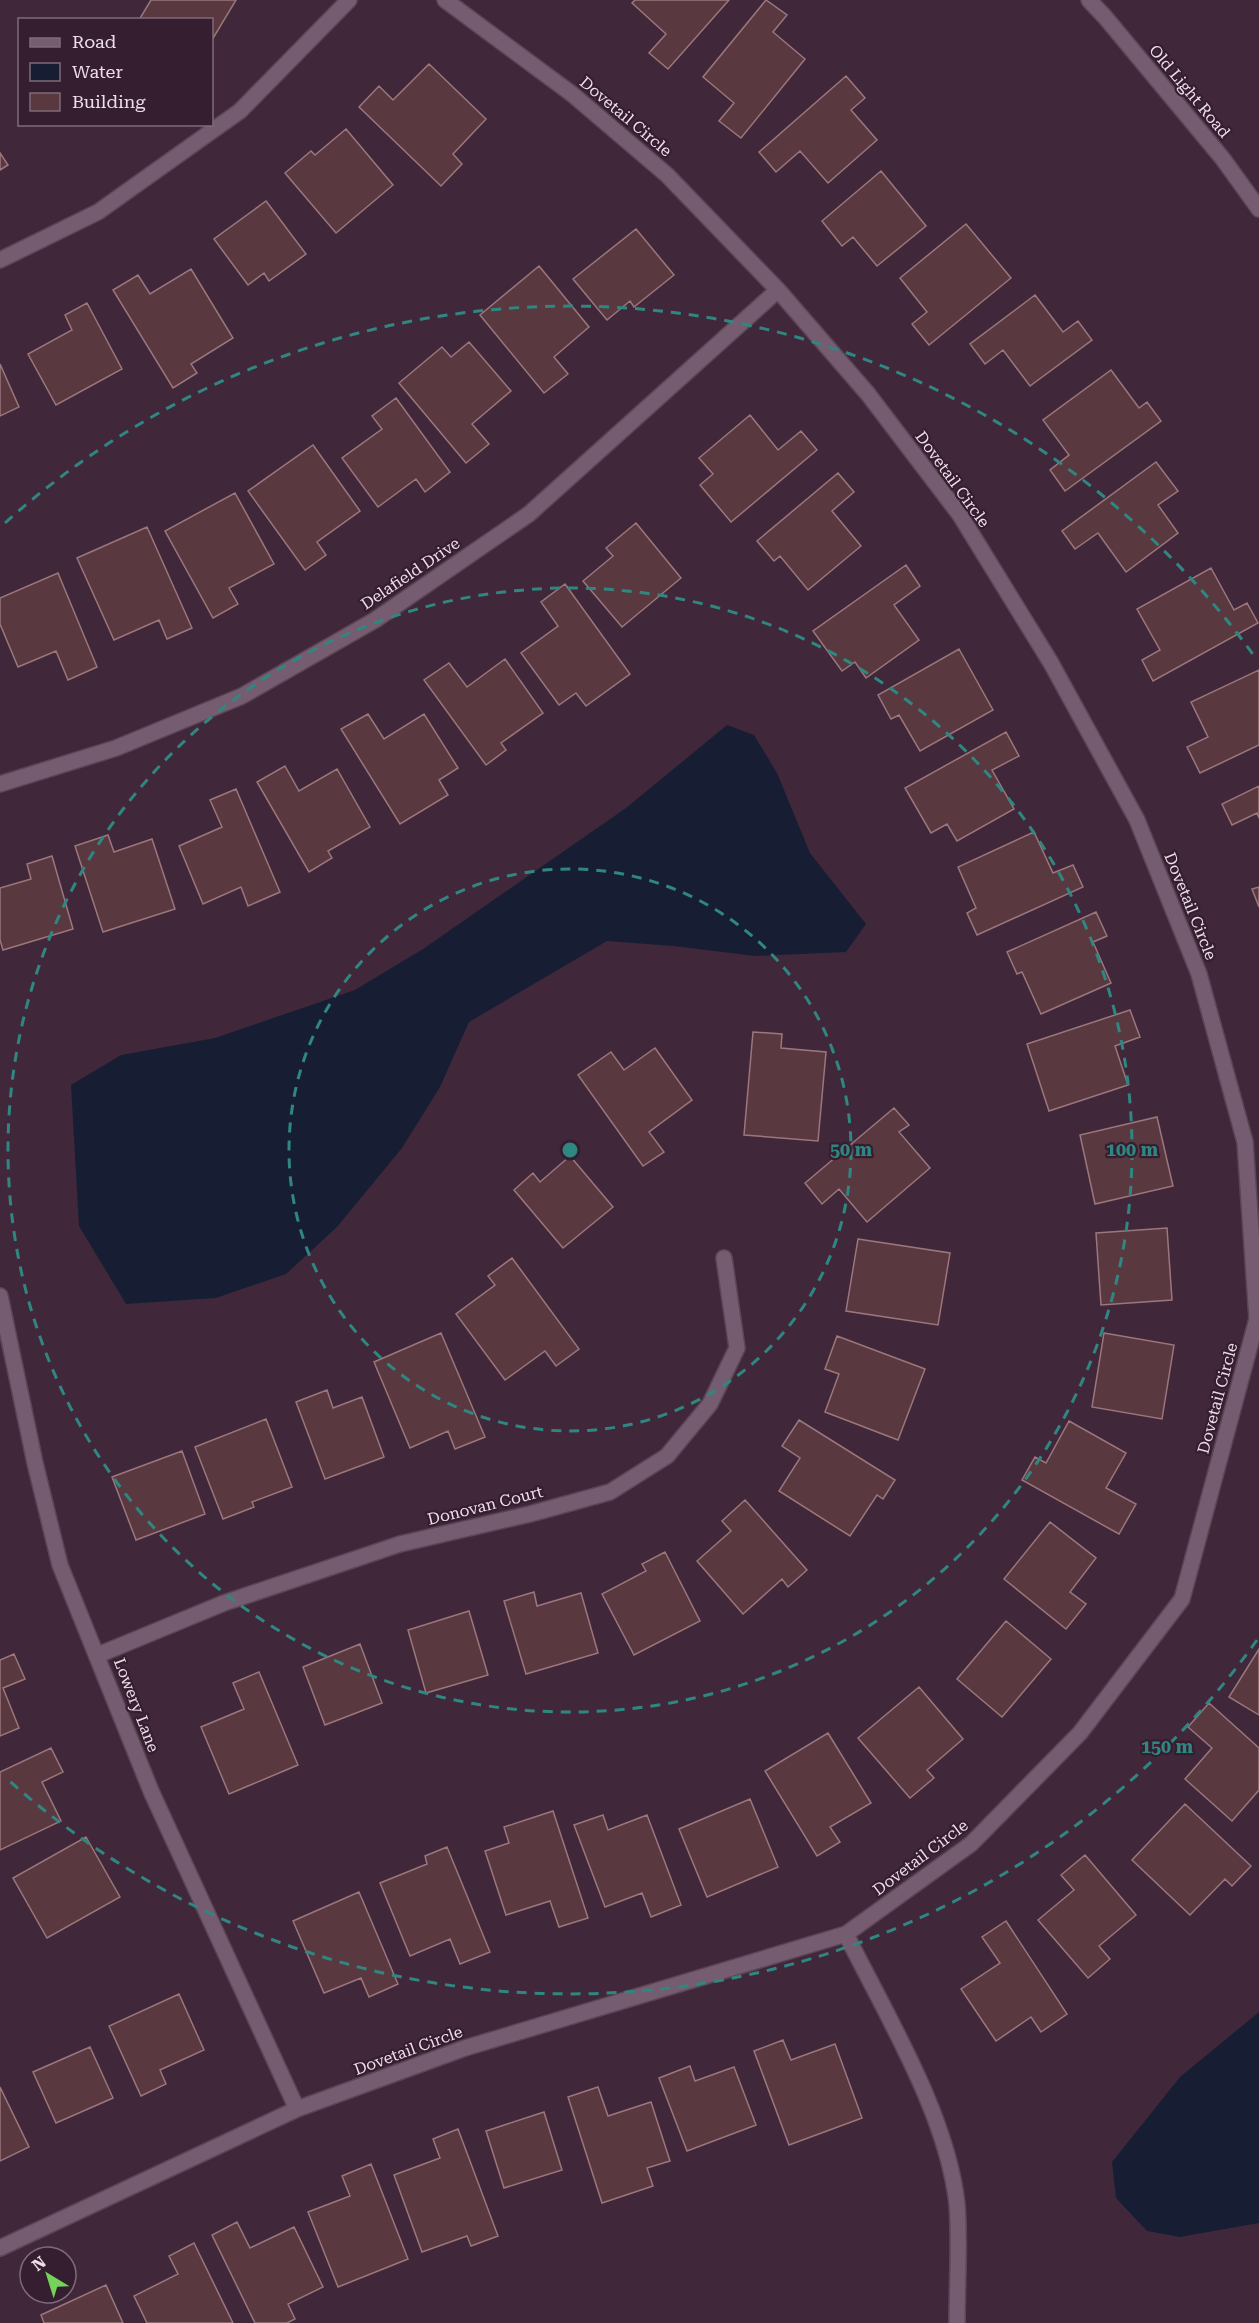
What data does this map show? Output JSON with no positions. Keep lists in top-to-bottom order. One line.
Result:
{"streets":{"street":["Old Light Road","Dovetail Circle","Delafield Drive","Donovan Court","Lowery Lane"]},"crossings":[["Dovetail Circle","Delafield Drive"],["Dovetail Circle","Lowery Lane"],["Donovan Court","Lowery Lane"]],"legend":["Road","Water","Building"],"north":"top left","rings":["50 m","100 m","150 m"]}
